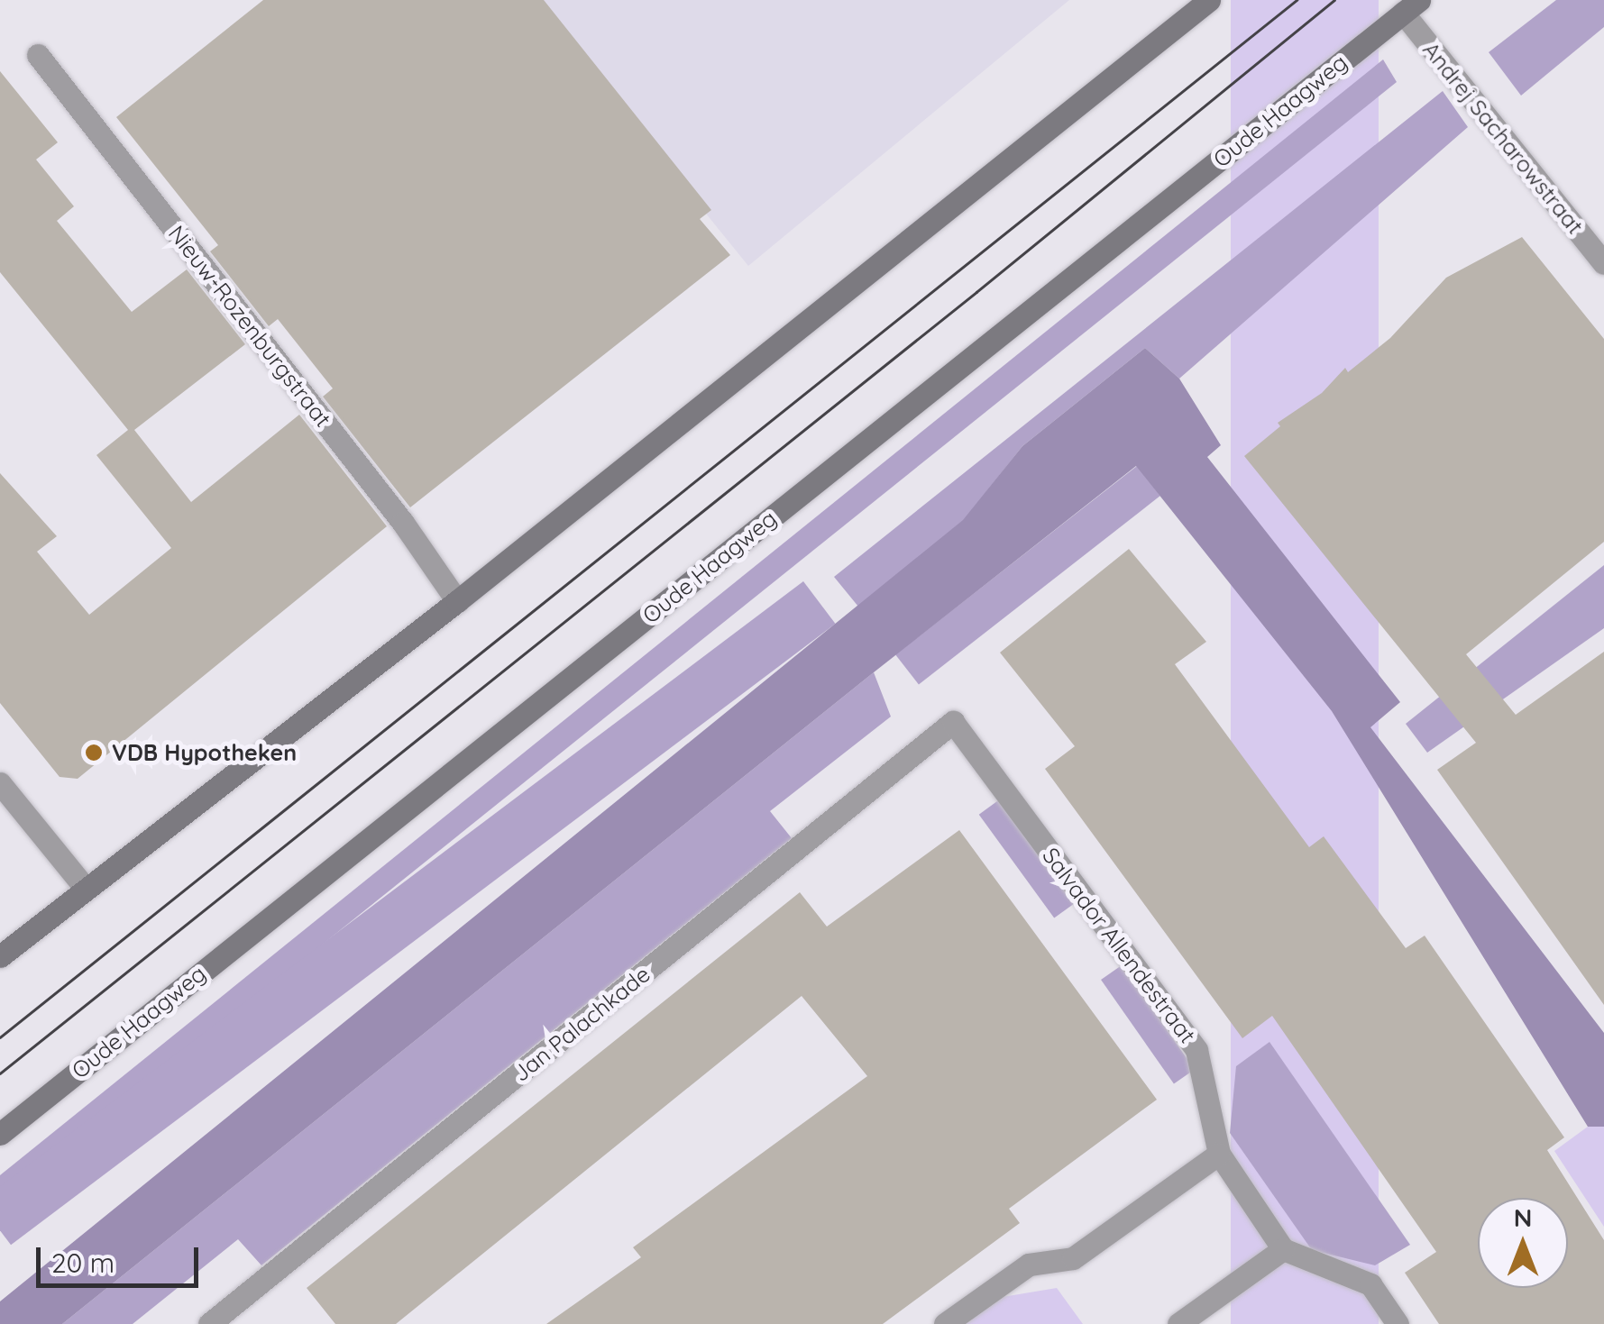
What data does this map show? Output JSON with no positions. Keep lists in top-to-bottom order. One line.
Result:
{"streets":{"main road":["Oude Haagweg"],"street":["Andrej Sacharowstraat","Nieuw-Rozenburgstraat","Salvador Allendestraat","Jan Palachkade"]},"crossings":[["Oude Haagweg","Andrej Sacharowstraat"],["Salvador Allendestraat","Jan Palachkade"]],"places":["VDB Hypotheken"],"scale_bar":"20 m","north":"top"}
